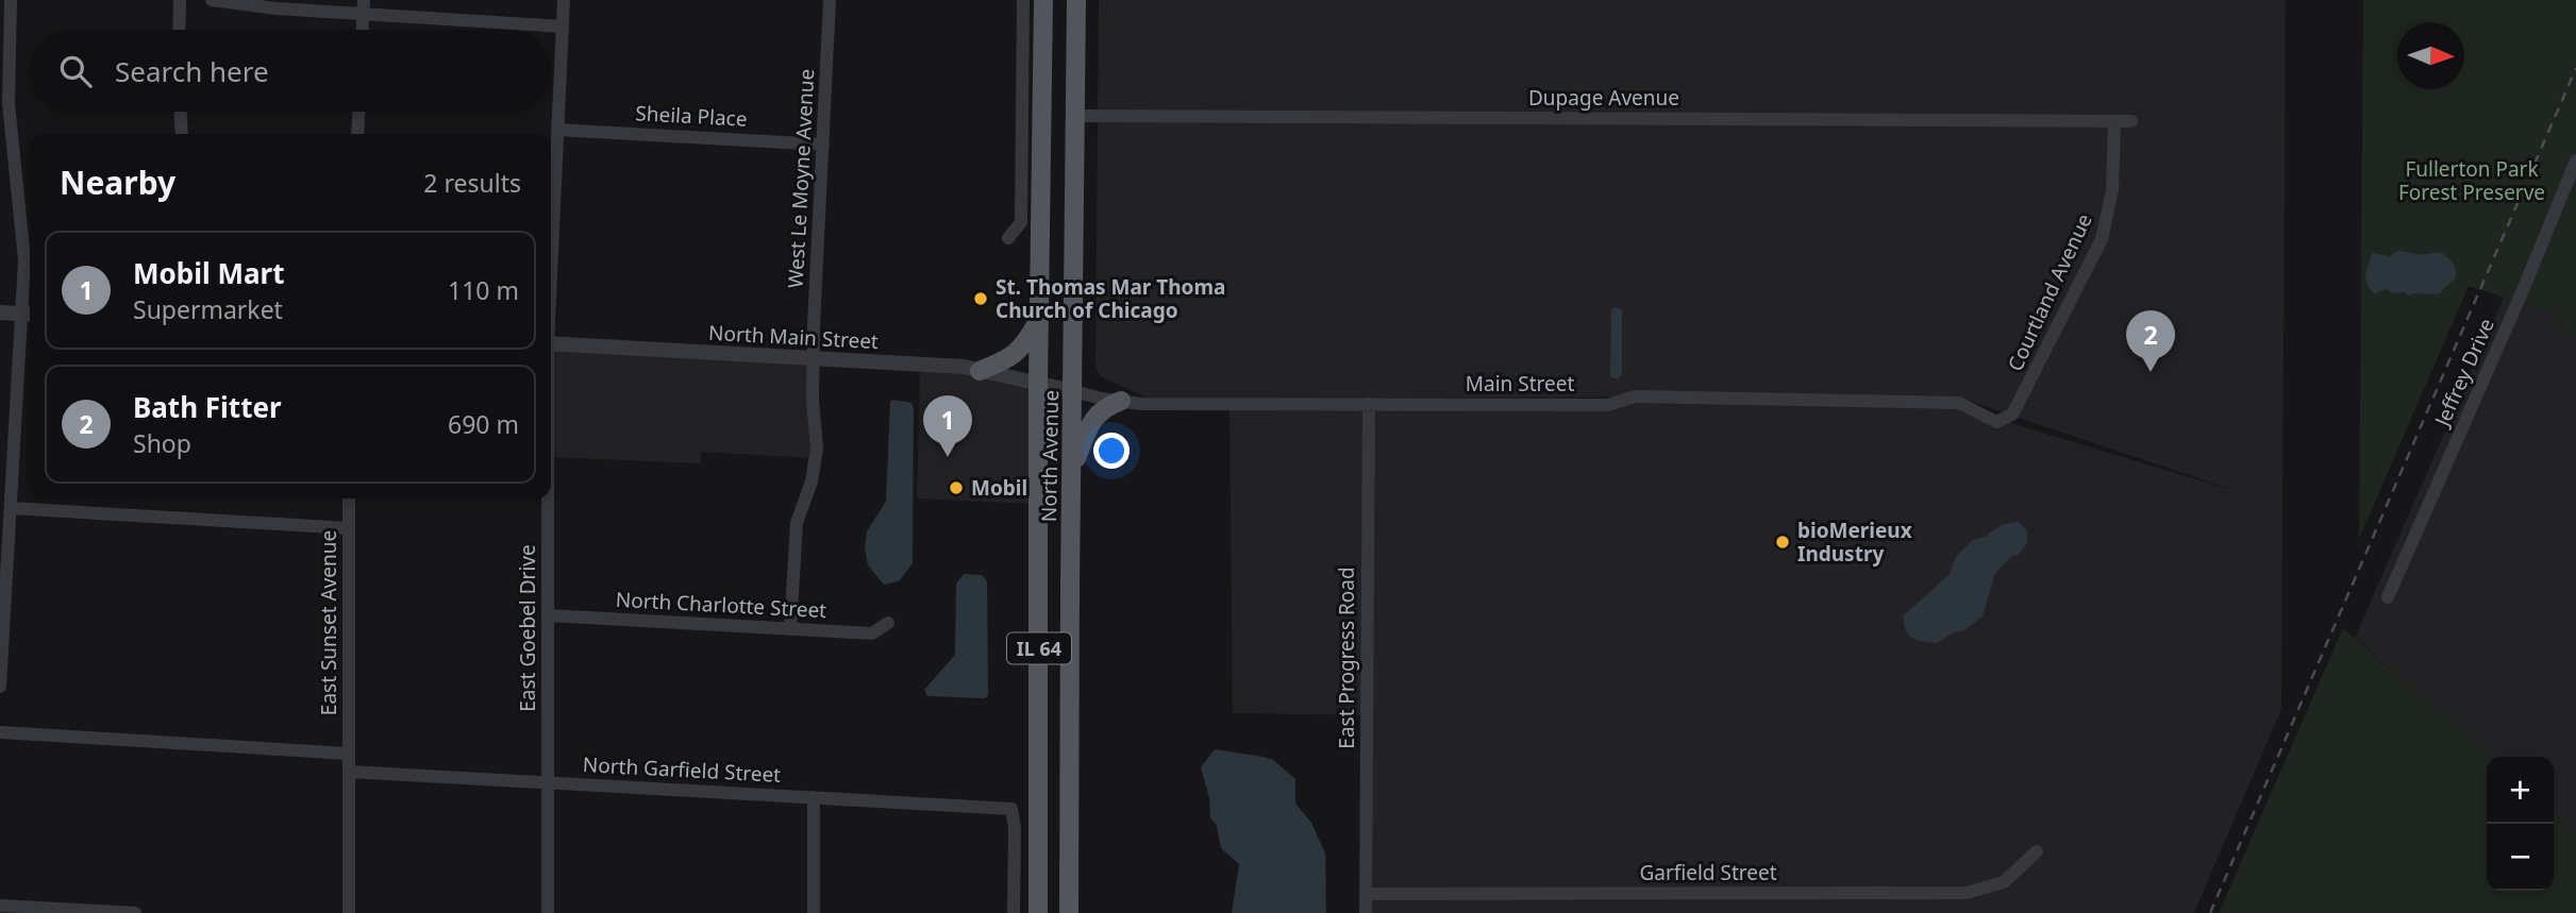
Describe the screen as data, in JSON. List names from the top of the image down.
{
  "streets": {
    "main road": ["North Avenue", "IL 64"],
    "street": [
      "Dupage Avenue",
      "Sheila Place",
      "West Le Moyne Avenue",
      "Courtland Avenue",
      "North Main Street",
      "Jeffrey Drive",
      "Main Street",
      "North Charlotte Street",
      "East Sunset Avenue",
      "East Goebel Drive",
      "East Progress Road",
      "North Garfield Street",
      "Garfield Street"
    ]
  },
  "crossings": [
    ["Dupage Avenue", "Courtland Avenue"],
    ["Dupage Avenue", "North Avenue"],
    ["Sheila Place", "West Le Moyne Avenue"],
    ["Sheila Place", "East Goebel Drive"],
    ["West Le Moyne Avenue", "North Main Street"],
    ["West Le Moyne Avenue", "North Charlotte Street"],
    ["Courtland Avenue", "Main Street"],
    ["North Main Street", "Main Street"],
    ["North Main Street", "North Avenue"],
    ["Main Street", "North Avenue"],
    ["Main Street", "East Progress Road"],
    ["North Charlotte Street", "East Goebel Drive"],
    ["East Sunset Avenue", "North Garfield Street"],
    ["East Goebel Drive", "North Garfield Street"],
    ["East Progress Road", "Garfield Street"]
  ],
  "parks": ["Fullerton Park Forest Preserve"],
  "places": ["St. Thomas Mar Thoma Church of Chicago", "Mobil", "bioMerieux Industry"],
  "north": "right",
  "page": {
    "search": "Search here",
    "heading": ["Nearby", "2 results"],
    "list": [
      {
        "mark": "1",
        "name": "Mobil Mart",
        "note": "Supermarket",
        "value": "110 m"
      },
      {
        "mark": "2",
        "name": "Bath Fitter",
        "note": "Shop",
        "value": "690 m"
      }
    ],
    "pins": ["2", "1"],
    "map_buttons": ["+", "−"]
  }
}
